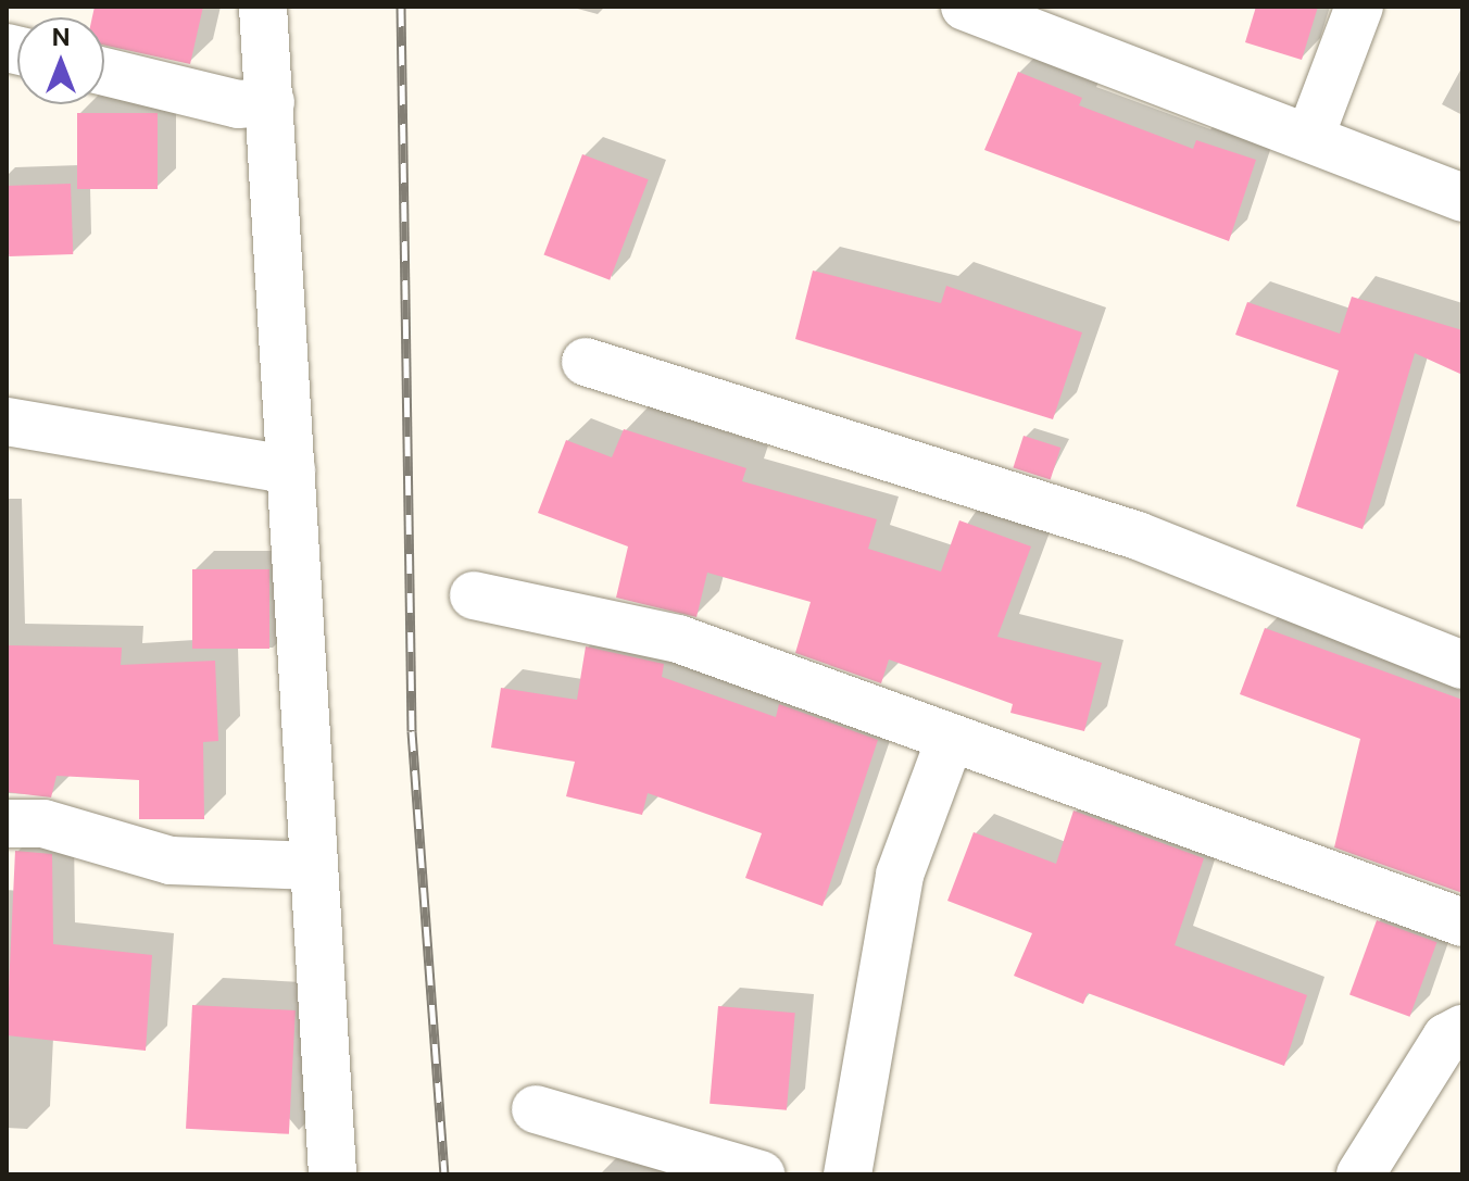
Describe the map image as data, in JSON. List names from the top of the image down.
{
  "north": "top"
}
